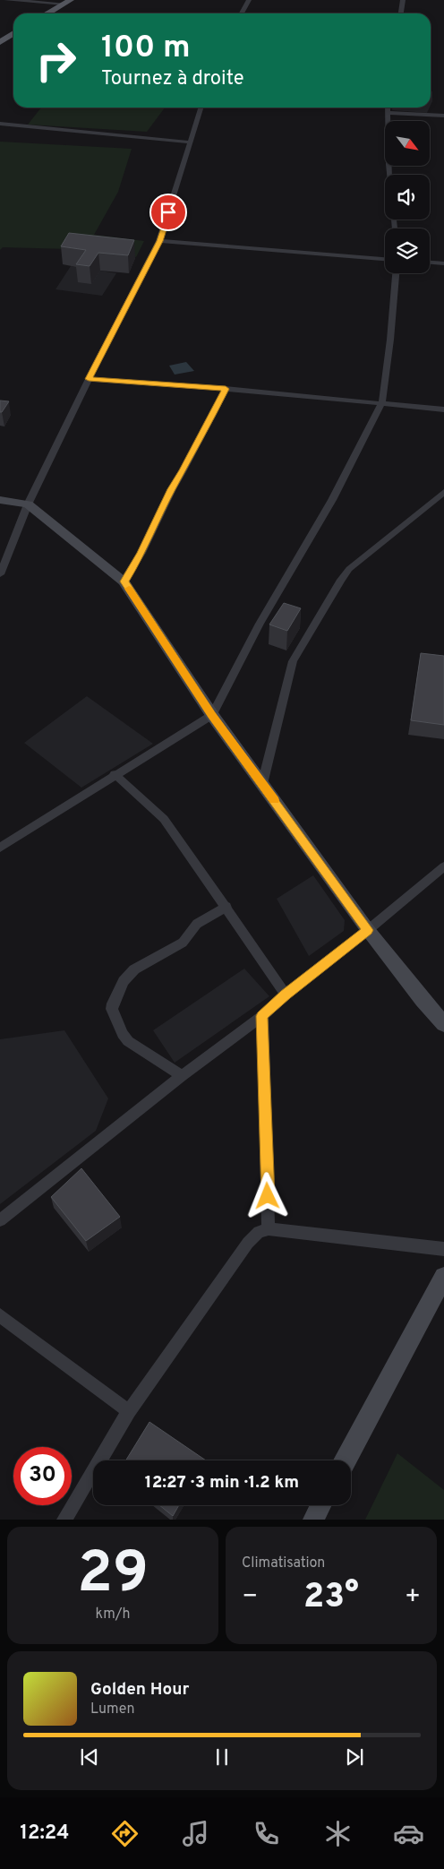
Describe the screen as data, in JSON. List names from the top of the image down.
{
  "north": "bottom right",
  "page": {
    "turn": ["100 m", "Tournez à droite"],
    "limit": "30",
    "trip": "12:27 · 3 min · 1.2 km",
    "tile": [
      ["29", "km/h"],
      "Climatisation"
    ],
    "heat": ["−", "23°", "+"],
    "song": ["Golden Hour", "Lumen"],
    "tabs": "12:24"
  }
}
